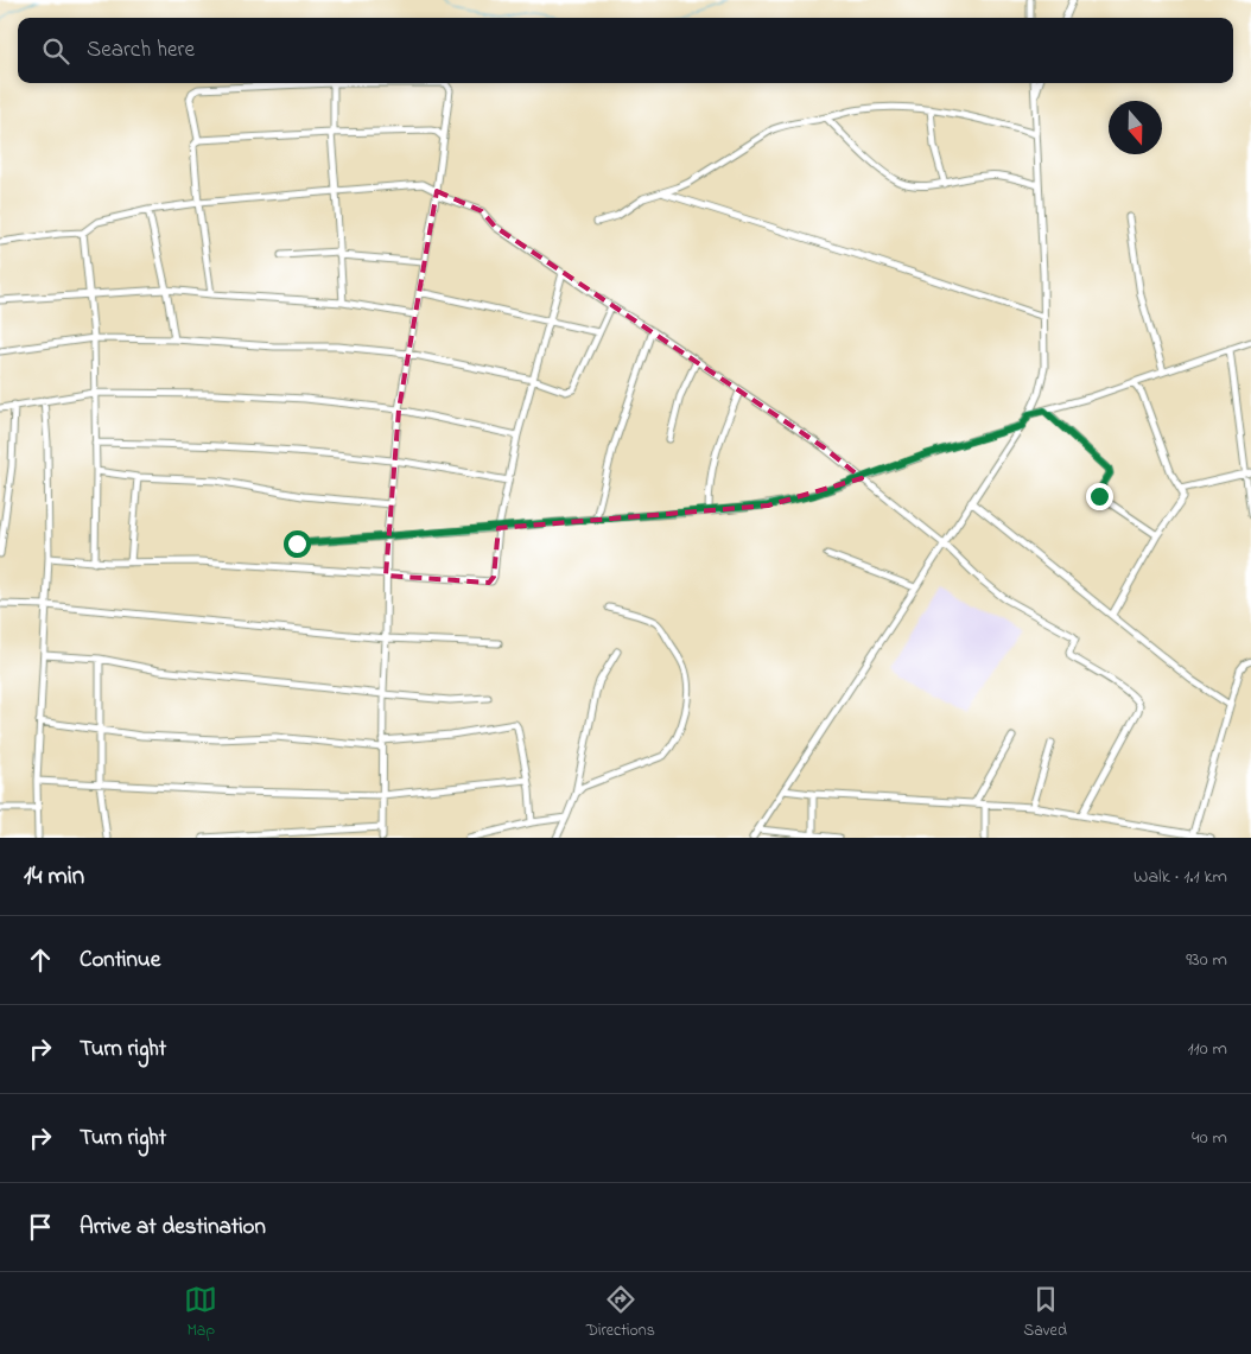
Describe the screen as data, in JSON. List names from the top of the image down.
{
  "north": "bottom",
  "page": {
    "search": "Search here",
    "heading": ["14 min", "Walk · 1.1 km"],
    "list": [
      ["Continue", "930 m"],
      ["Turn right", "110 m"],
      ["Turn right", "40 m"],
      "Arrive at destination"
    ],
    "nav": ["Map", "Directions", "Saved"]
  }
}
